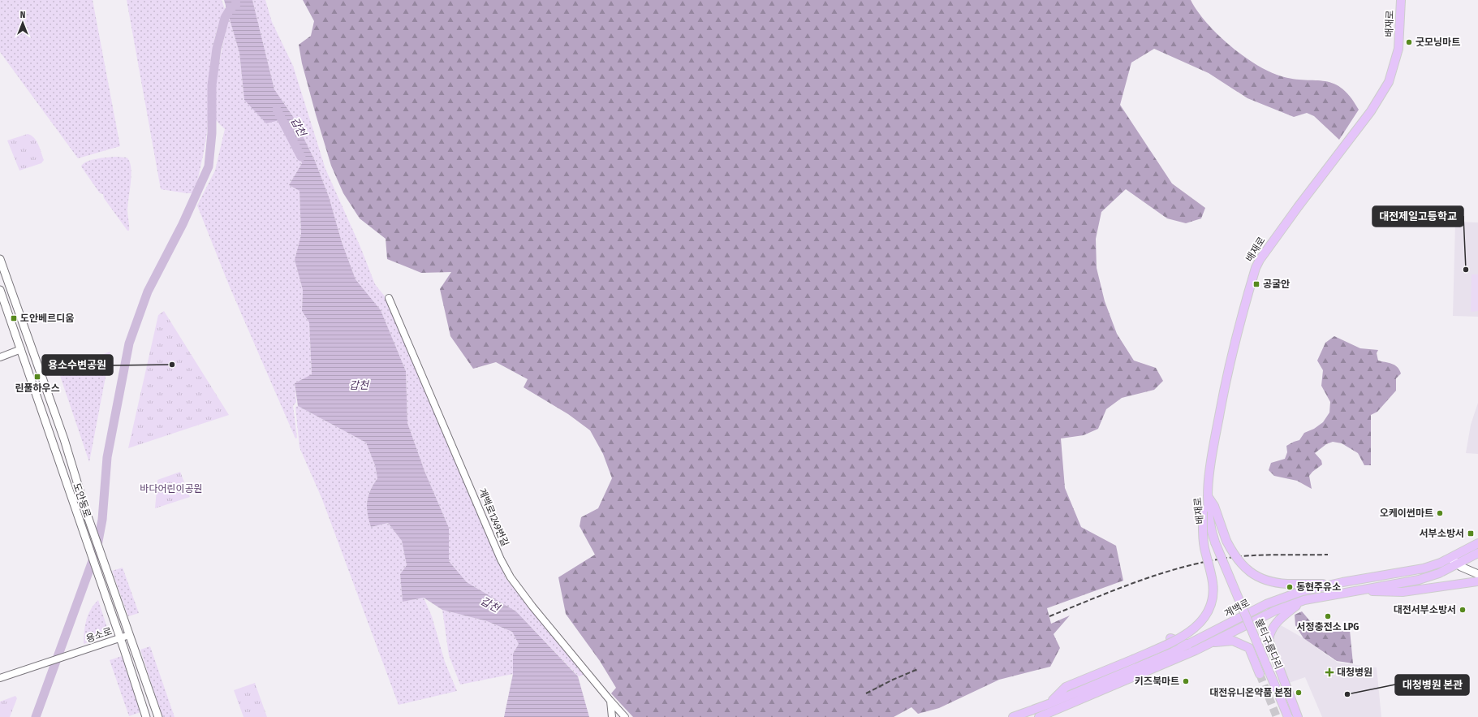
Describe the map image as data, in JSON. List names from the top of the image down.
{
  "streets": {
    "main road": [
      "배재로",
      "도안동로",
      "계백로",
      "불티구름다리"
    ],
    "street": ["계백로1249번길", "용소로"]
  },
  "crossings": [
    ["배재로", "불티구름다리"],
    ["도안동로", "용소로"]
  ],
  "water": ["갑천"],
  "parks": ["바다어린이공원"],
  "places": {
    "other": [
      "굿모닝마트",
      "대전제일고등학교",
      "용소수변공원",
      "오케이썬마트",
      "동현주유소",
      "대전서부소방서",
      "서정충전소 LPG",
      "키즈북마트",
      "대전유니온약품 본점",
      "대청병원 본관"
    ],
    "transit": [
      "공굴안",
      "도안베르디움",
      "린풀하우스",
      "서부소방서"
    ],
    "health": ["대청병원"]
  },
  "north": "top"
}
